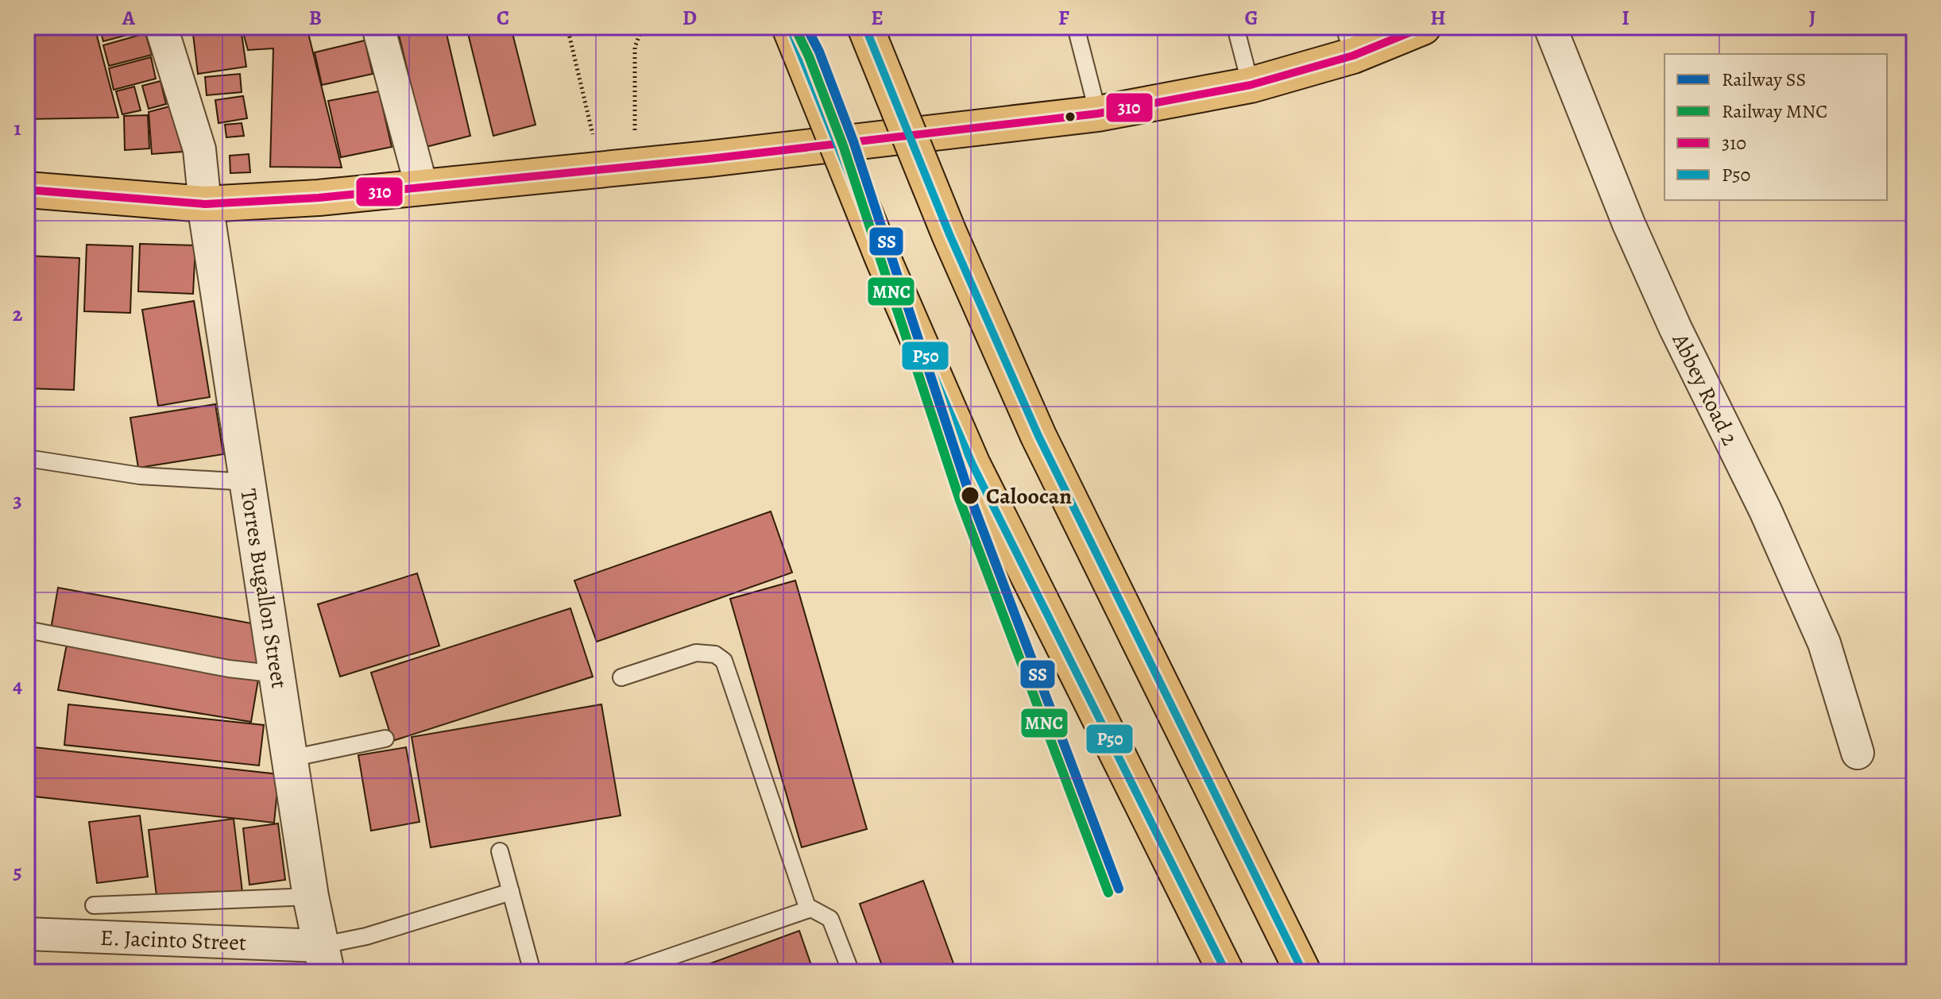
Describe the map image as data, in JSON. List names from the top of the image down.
{
  "streets": {
    "street": ["Abbey Road 2", "Torres Bugallon Street", "E. Jacinto Street"]
  },
  "crossings": [
    ["Torres Bugallon Street", "E. Jacinto Street"]
  ],
  "places": ["Caloocan"],
  "lines": [
    "rail line SS",
    "transit line 310",
    "transit line P50",
    "rail line MNC"
  ],
  "legend": [
    "Railway SS",
    "Railway MNC",
    "310",
    "P50"
  ],
  "grid": {
    "columns": [
      "A",
      "B",
      "C",
      "D",
      "E",
      "F",
      "G",
      "H",
      "I",
      "J"
    ],
    "rows": [
      "1",
      "2",
      "3",
      "4",
      "5"
    ]
  }
}
